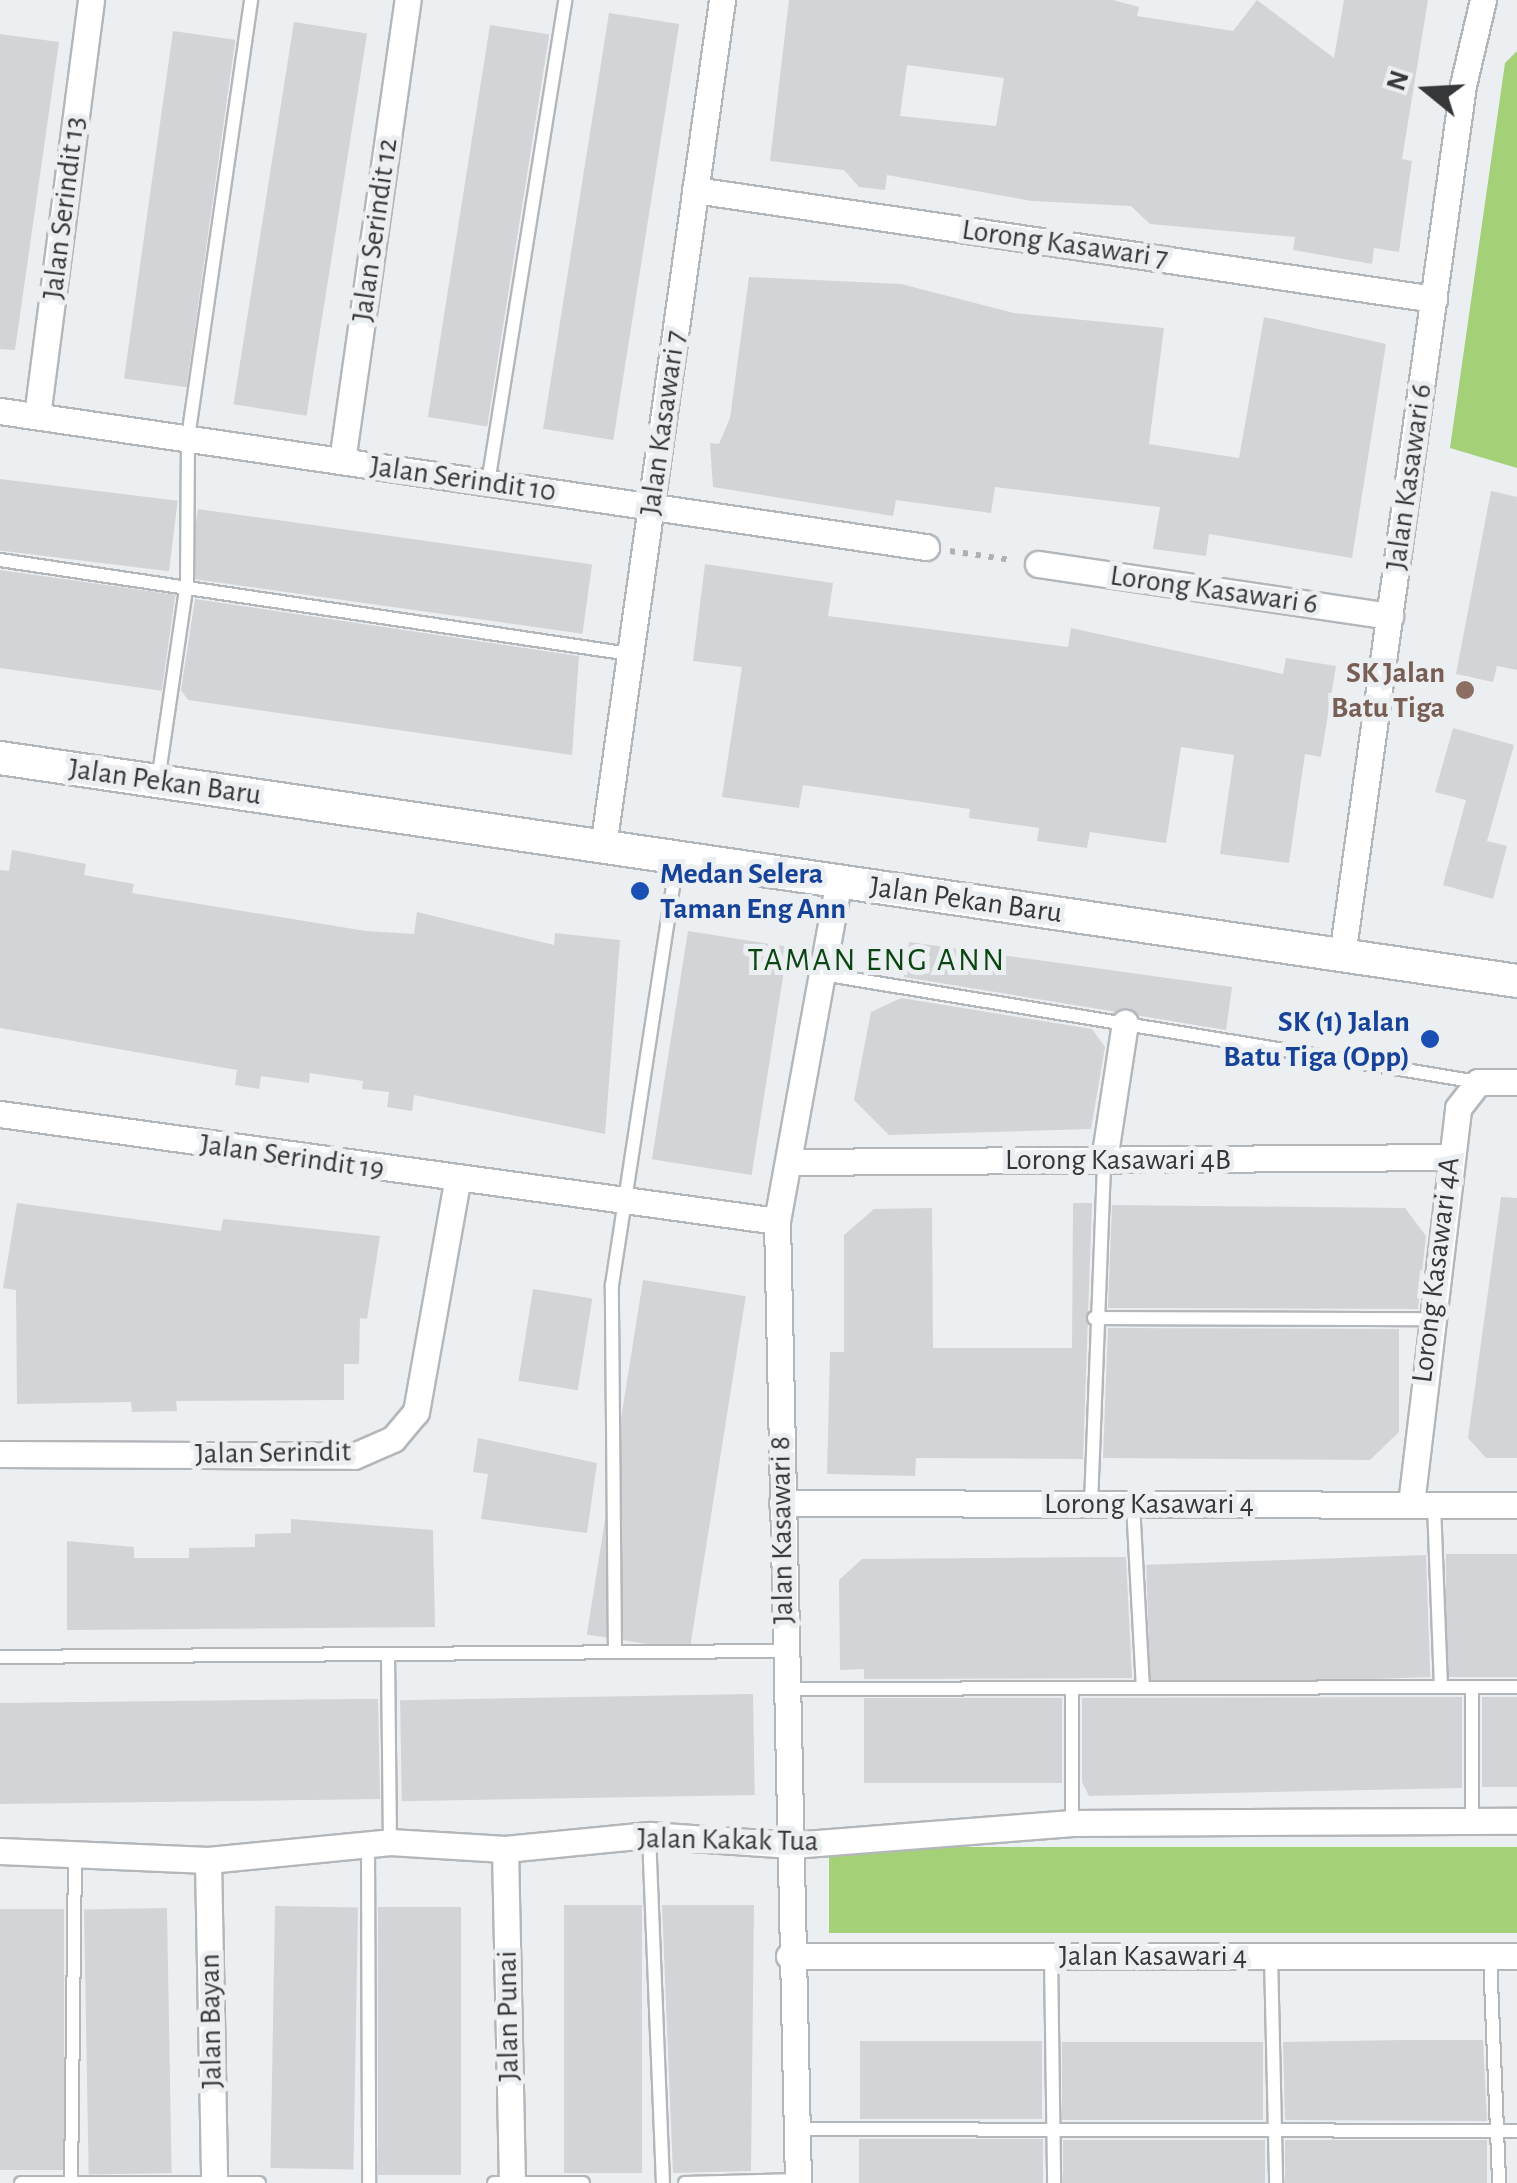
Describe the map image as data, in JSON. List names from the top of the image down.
{
  "streets": {
    "street": [
      "Jalan Serindit 13",
      "Jalan Serindit 12",
      "Lorong Kasawari 7",
      "Jalan Kasawari 7",
      "Jalan Kasawari 6",
      "Jalan Serindit 10",
      "Lorong Kasawari 6",
      "Jalan Pekan Baru",
      "Jalan Serindit 19",
      "Lorong Kasawari 4B",
      "Lorong Kasawari 4A",
      "Jalan Serindit",
      "Lorong Kasawari 4",
      "Jalan Kasawari 8",
      "Jalan Kakak Tua",
      "Jalan Kasawari 4",
      "Jalan Punai",
      "Jalan Bayan"
    ]
  },
  "crossings": [
    ["Jalan Serindit 13", "Jalan Serindit 10"],
    ["Jalan Serindit 12", "Jalan Serindit 10"],
    ["Lorong Kasawari 7", "Jalan Kasawari 7"],
    ["Lorong Kasawari 7", "Jalan Kasawari 6"],
    ["Jalan Kasawari 7", "Jalan Serindit 10"],
    ["Jalan Kasawari 7", "Jalan Pekan Baru"],
    ["Jalan Kasawari 6", "Lorong Kasawari 6"],
    ["Jalan Kasawari 6", "Jalan Pekan Baru"],
    ["Jalan Pekan Baru", "Jalan Kasawari 8"],
    ["Jalan Serindit 19", "Jalan Serindit"],
    ["Jalan Serindit 19", "Jalan Kasawari 8"],
    ["Lorong Kasawari 4B", "Lorong Kasawari 4A"],
    ["Lorong Kasawari 4B", "Jalan Kasawari 8"],
    ["Lorong Kasawari 4A", "Lorong Kasawari 4"],
    ["Lorong Kasawari 4", "Jalan Kasawari 8"],
    ["Jalan Kasawari 8", "Jalan Kakak Tua"],
    ["Jalan Kasawari 8", "Jalan Kasawari 4"],
    ["Jalan Kakak Tua", "Jalan Punai"],
    ["Jalan Kakak Tua", "Jalan Bayan"]
  ],
  "districts": ["TAMAN ENG ANN"],
  "places": ["SK Jalan Batu Tiga", "Medan Selera Taman Eng Ann", "SK (1) Jalan Batu Tiga (Opp)"],
  "north": "left"
}
